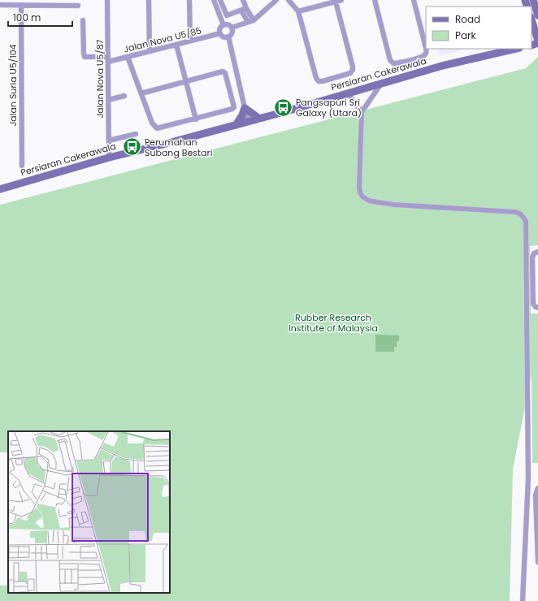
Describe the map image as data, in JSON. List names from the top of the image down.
{
  "streets": {
    "street": [
      "Jalan Nova U5/85",
      "Persiaran Cakerawala",
      "Jalan Nova U5/87",
      "Jalan Suria U5/104"
    ]
  },
  "crossings": [
    ["Jalan Nova U5/85", "Jalan Nova U5/87"],
    ["Persiaran Cakerawala", "Jalan Nova U5/87"]
  ],
  "parks": ["Rubber Research Institute of Malaysia"],
  "places": {
    "bus stop": ["Pangsapuri Sri Galaxy (Utara)", "Perumahan Subang Bestari"]
  },
  "legend": ["Road", "Park"],
  "scale_bar": "100 m"
}
